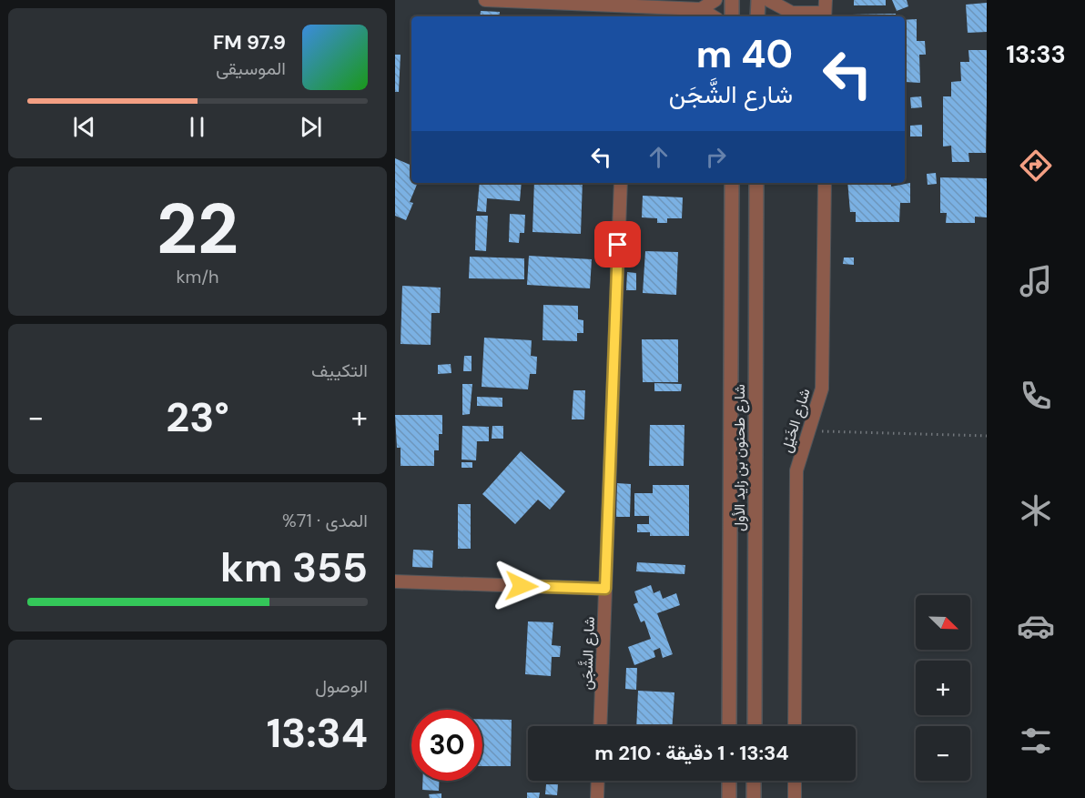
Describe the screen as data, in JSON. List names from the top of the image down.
{
  "streets": {
    "street": ["شارع الخَيْل", "شارع طحنون بن زايد الأول", "شارع الشَّجَن"]
  },
  "north": "bottom right",
  "page": {
    "tabs": "13:33",
    "turn": ["40 m", "شارع الشَّجَن"],
    "song": ["97.9 FM", "الموسيقى"],
    "tile": [
      ["22", "km/h"],
      "التكييف",
      ["المدى · 71%", "355 km"],
      ["الوصول", "13:34"]
    ],
    "heat": ["−", "23°", "+"],
    "map_buttons": ["+", "−"],
    "limit": "30",
    "trip": "13:34 · 1 دقيقة · 210 m"
  }
}
